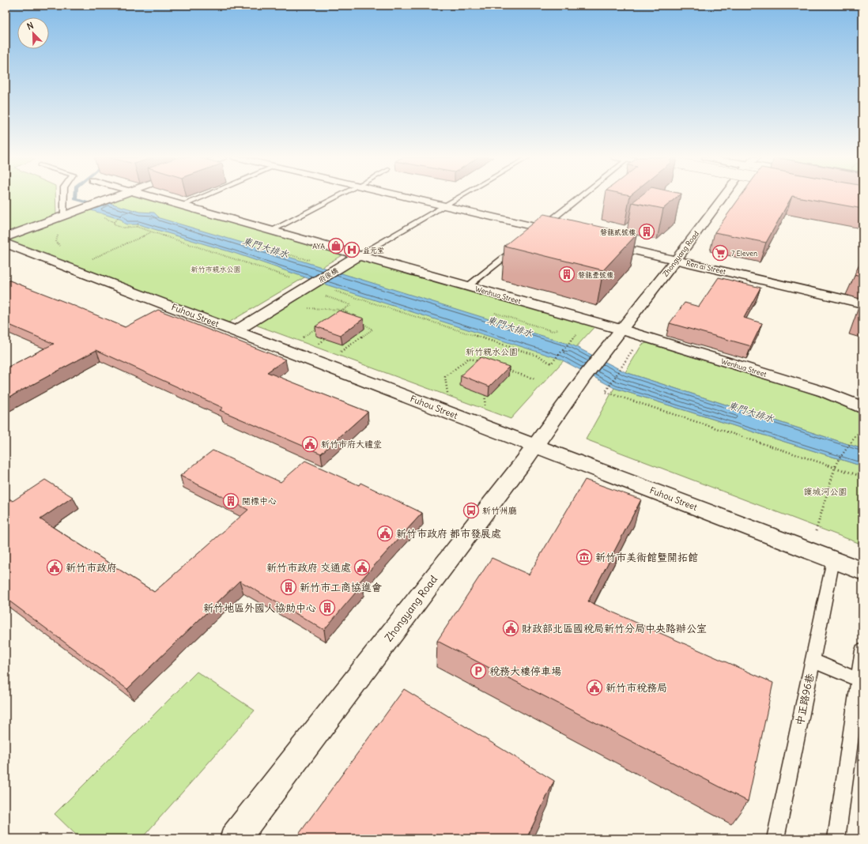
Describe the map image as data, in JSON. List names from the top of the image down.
{
  "streets": {
    "street": [
      "Zhongyang Road",
      "Ren ai Street",
      "府後橋",
      "Wenhua Street",
      "Fuhou Street"
    ],
    "lane": ["中正路96巷"]
  },
  "crossings": [
    ["Zhongyang Road", "Ren ai Street"],
    ["Zhongyang Road", "Wenhua Street"],
    ["Zhongyang Road", "Fuhou Street"],
    ["府後橋", "Wenhua Street"],
    ["府後橋", "Fuhou Street"],
    ["Fuhou Street", "中正路96巷"]
  ],
  "water": ["東門大排水"],
  "parks": ["新竹市親水公園", "新竹親水公園", "護城河公園"],
  "places": {
    "building": [
      "磐龍貳號樓",
      "磐龍壹號樓",
      "開標中心",
      "新竹市工商協進會",
      "新竹地區外國人協助中心"
    ],
    "shop": ["AYA"],
    "hospital": ["益元堂"],
    "supermarket": ["7 Eleven"],
    "public building": [
      "新竹市府大禮堂",
      "新竹市政府 都市發展處",
      "新竹市政府",
      "新竹市政府 交通處",
      "財政部北區國稅局新竹分局中央路辦公室",
      "新竹市稅務局"
    ],
    "bus stop": ["新竹州廳"],
    "museum": ["新竹市美術館暨開拓館"],
    "parking": ["稅務大樓停車場"]
  },
  "north": "top left"
}
